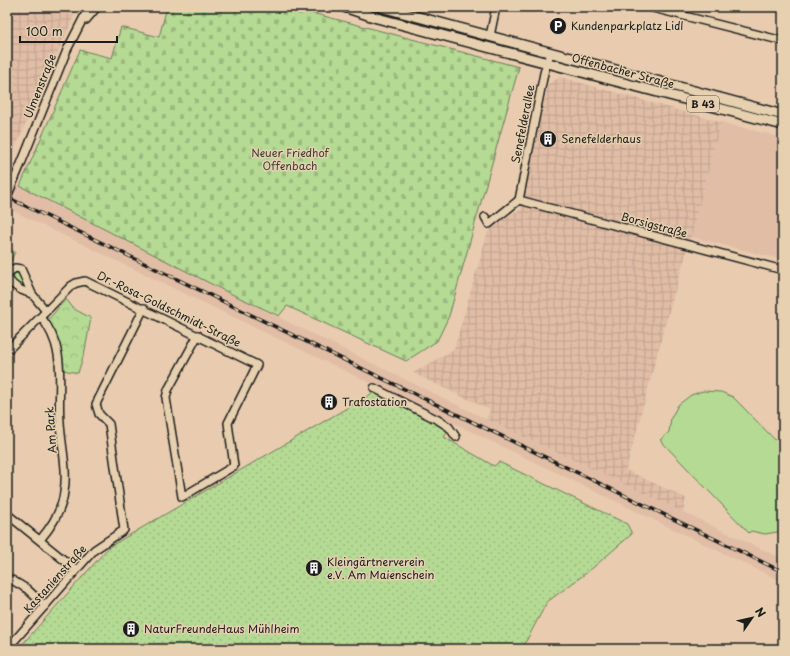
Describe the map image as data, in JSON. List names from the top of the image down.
{
  "streets": {
    "main road": ["Offenbacher Straße", "B 43"],
    "street": [
      "Ulmenstraße",
      "Senefelderallee",
      "Borsigstraße",
      "Dr.-Rosa-Goldschmidt-Straße",
      "Am Park",
      "Kastanienstraße"
    ]
  },
  "crossings": [
    ["Offenbacher Straße", "B 43"],
    ["Offenbacher Straße", "Senefelderallee"],
    ["Senefelderallee", "Borsigstraße"],
    ["Dr.-Rosa-Goldschmidt-Straße", "Am Park"],
    ["Dr.-Rosa-Goldschmidt-Straße", "Kastanienstraße"]
  ],
  "parks": ["Neuer Friedhof Offenbach"],
  "places": {
    "parking": ["Kundenparkplatz Lidl"],
    "building": [
      "Senefelderhaus",
      "Trafostation",
      "Kleingärtnerverein e.V. Am Maienschein",
      "NaturFreundeHaus Mühlheim"
    ]
  },
  "scale_bar": "100 m",
  "north": "top right"
}
